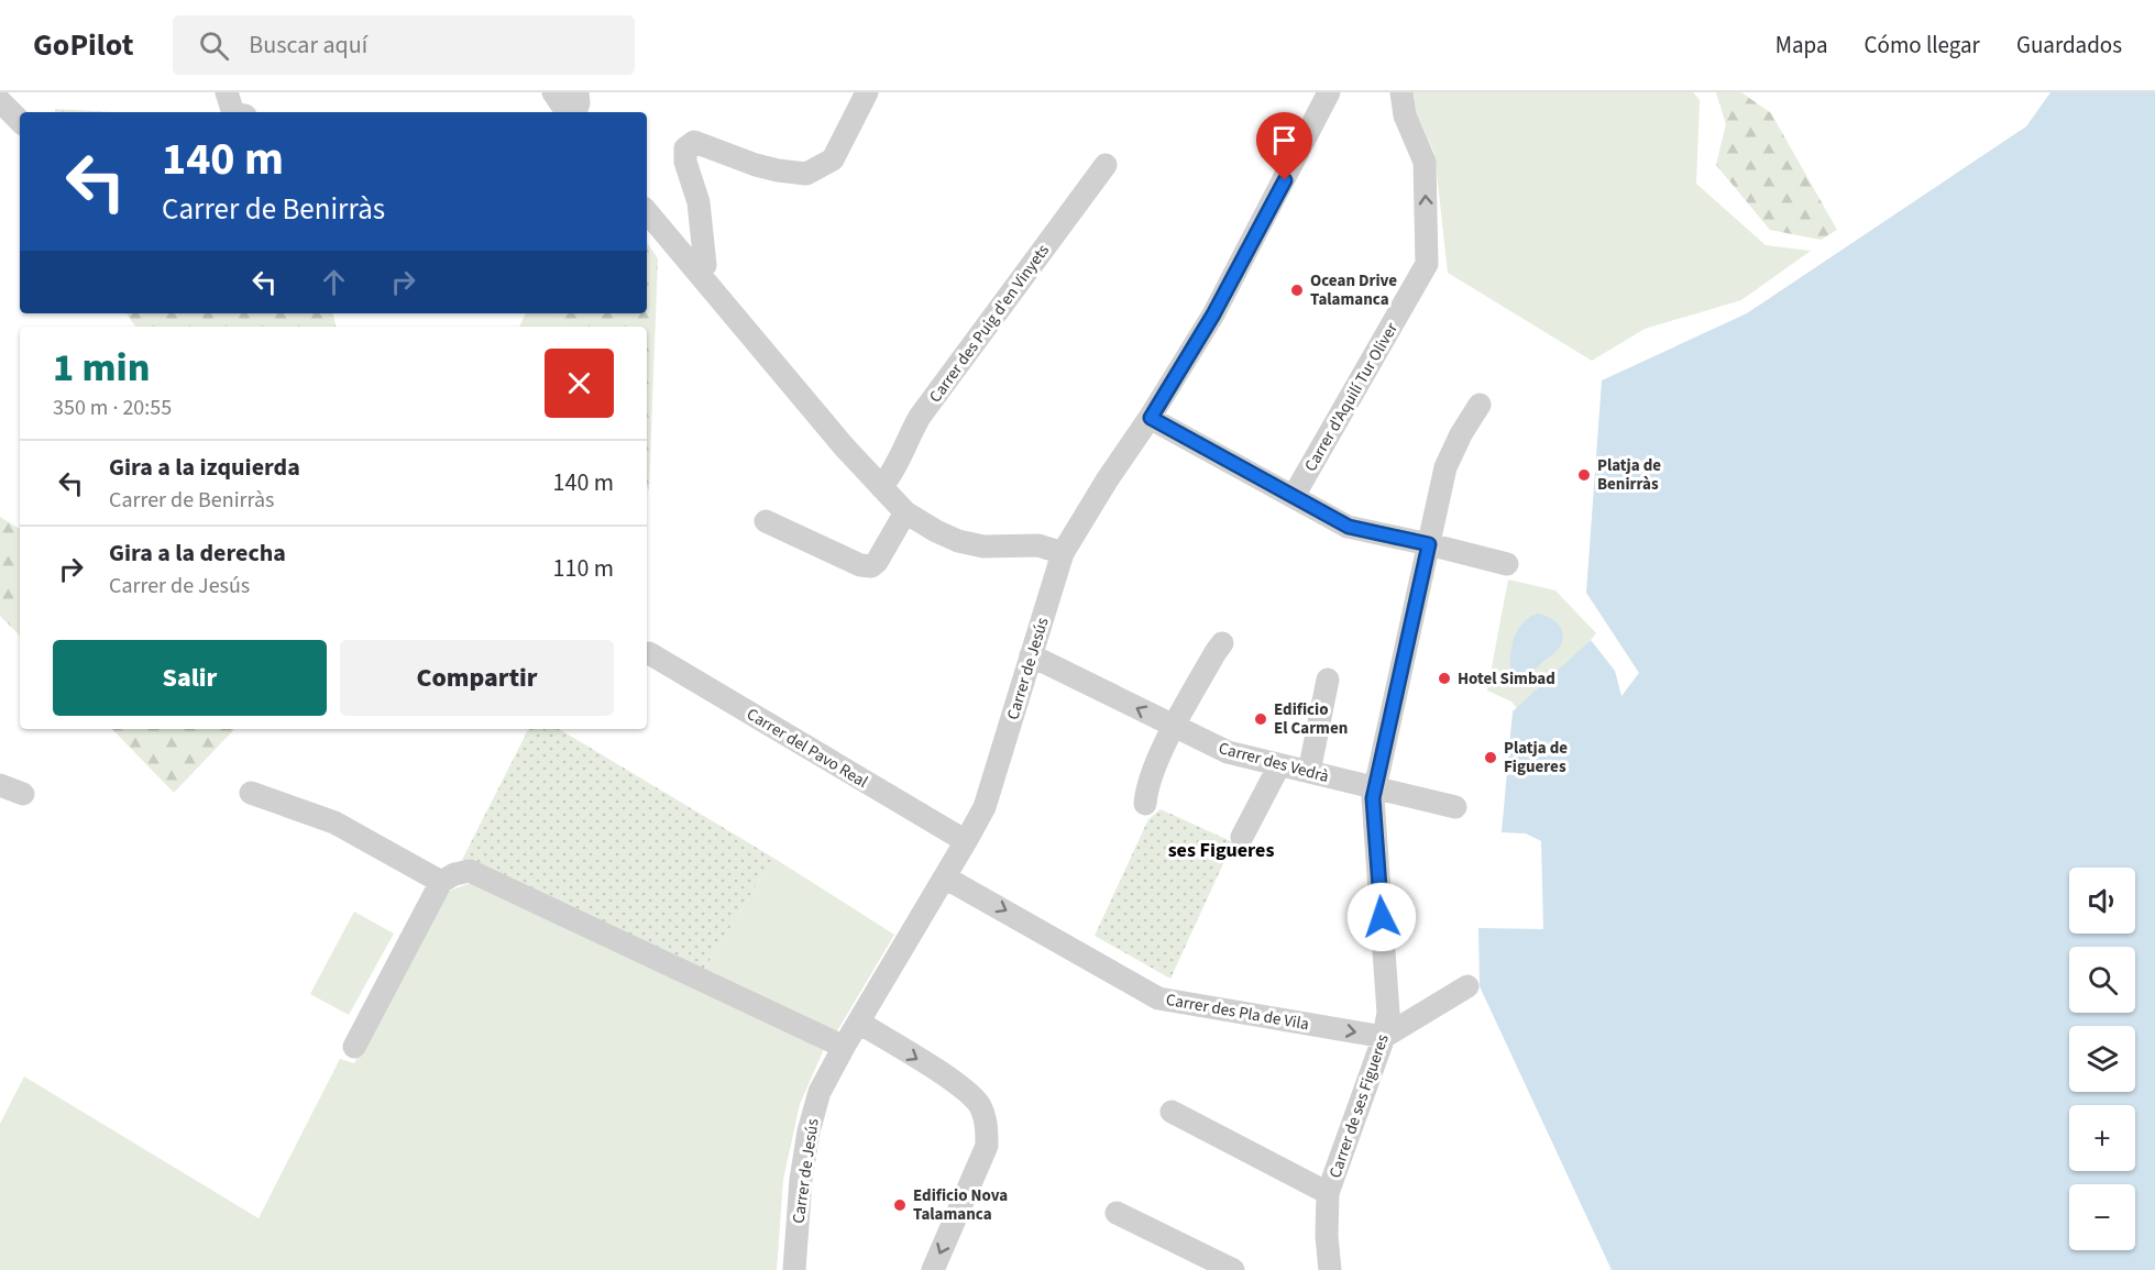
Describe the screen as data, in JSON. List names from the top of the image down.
{
  "streets": {
    "street": [
      "Carrer des Puig d'en Vinyets",
      "Carrer d'Aquilí Tur Oliver",
      "Carrer de Jesús",
      "Carrer del Pavo Real",
      "Carrer des Vedrà",
      "Carrer des Pla de Vila",
      "Carrer de ses Figueres"
    ]
  },
  "crossings": [
    ["Carrer de Jesús", "Carrer del Pavo Real"],
    ["Carrer de Jesús", "Carrer des Vedrà"],
    ["Carrer de Jesús", "Carrer des Pla de Vila"],
    ["Carrer des Vedrà", "Carrer de ses Figueres"],
    ["Carrer des Pla de Vila", "Carrer de ses Figueres"]
  ],
  "one_way": ["Carrer d'Aquilí Tur Oliver", "Carrer des Vedrà"],
  "districts": ["ses Figueres"],
  "places": [
    "Ocean Drive Talamanca",
    "Platja de Benirràs",
    "Hotel Simbad",
    "Edificio El Carmen",
    "Platja de Figueres",
    "Edificio Nova Talamanca"
  ],
  "page": {
    "header": "GoPilot",
    "search": "Buscar aquí",
    "nav": ["Mapa", "Cómo llegar", "Guardados"],
    "turn": ["140 m", "Carrer de Benirràs"],
    "heading": ["1 min", "350 m · 20:55"],
    "list": [
      {
        "name": "Gira a la izquierda",
        "note": "Carrer de Benirràs",
        "value": "140 m"
      },
      {
        "name": "Gira a la derecha",
        "note": "Carrer de Jesús",
        "value": "110 m"
      }
    ],
    "buttons": ["Salir", "Compartir"],
    "map_buttons": ["+", "−"]
  }
}
